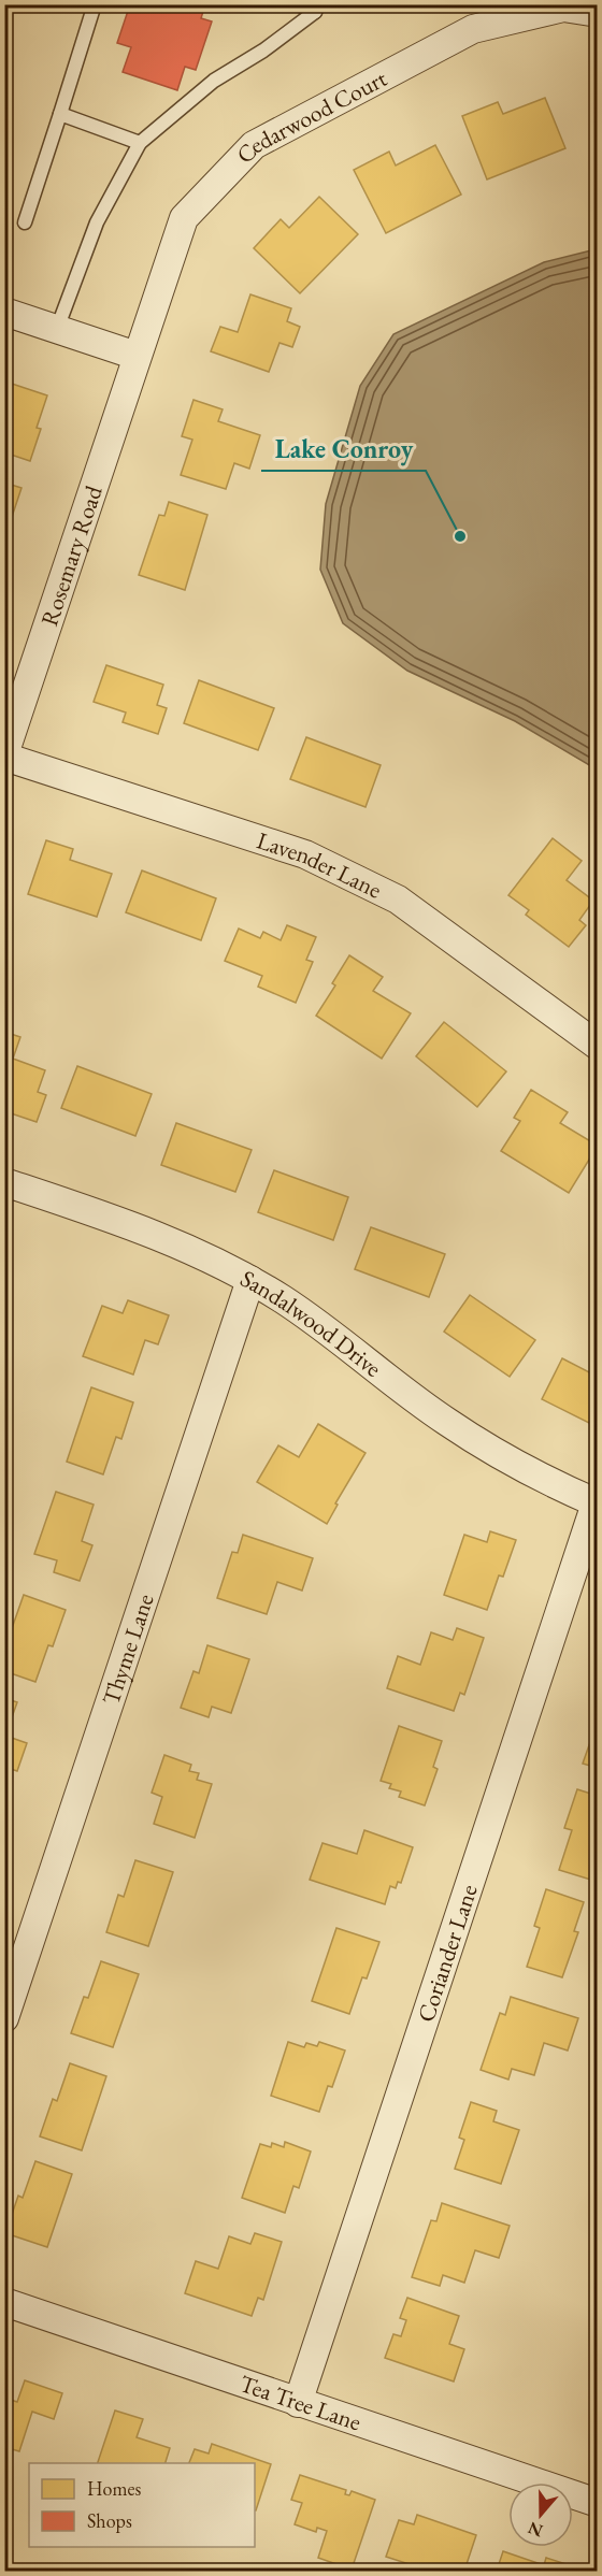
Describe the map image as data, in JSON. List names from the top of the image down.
{
  "streets": {
    "street": [
      "Cedarwood Court",
      "Rosemary Road",
      "Lavender Lane",
      "Sandalwood Drive",
      "Thyme Lane",
      "Coriander Lane",
      "Tea Tree Lane"
    ]
  },
  "crossings": [
    ["Cedarwood Court", "Rosemary Road"],
    ["Rosemary Road", "Lavender Lane"],
    ["Sandalwood Drive", "Thyme Lane"],
    ["Sandalwood Drive", "Coriander Lane"],
    ["Coriander Lane", "Tea Tree Lane"]
  ],
  "places": ["Lake Conroy"],
  "legend": ["Homes", "Shops"],
  "north": "bottom"
}
